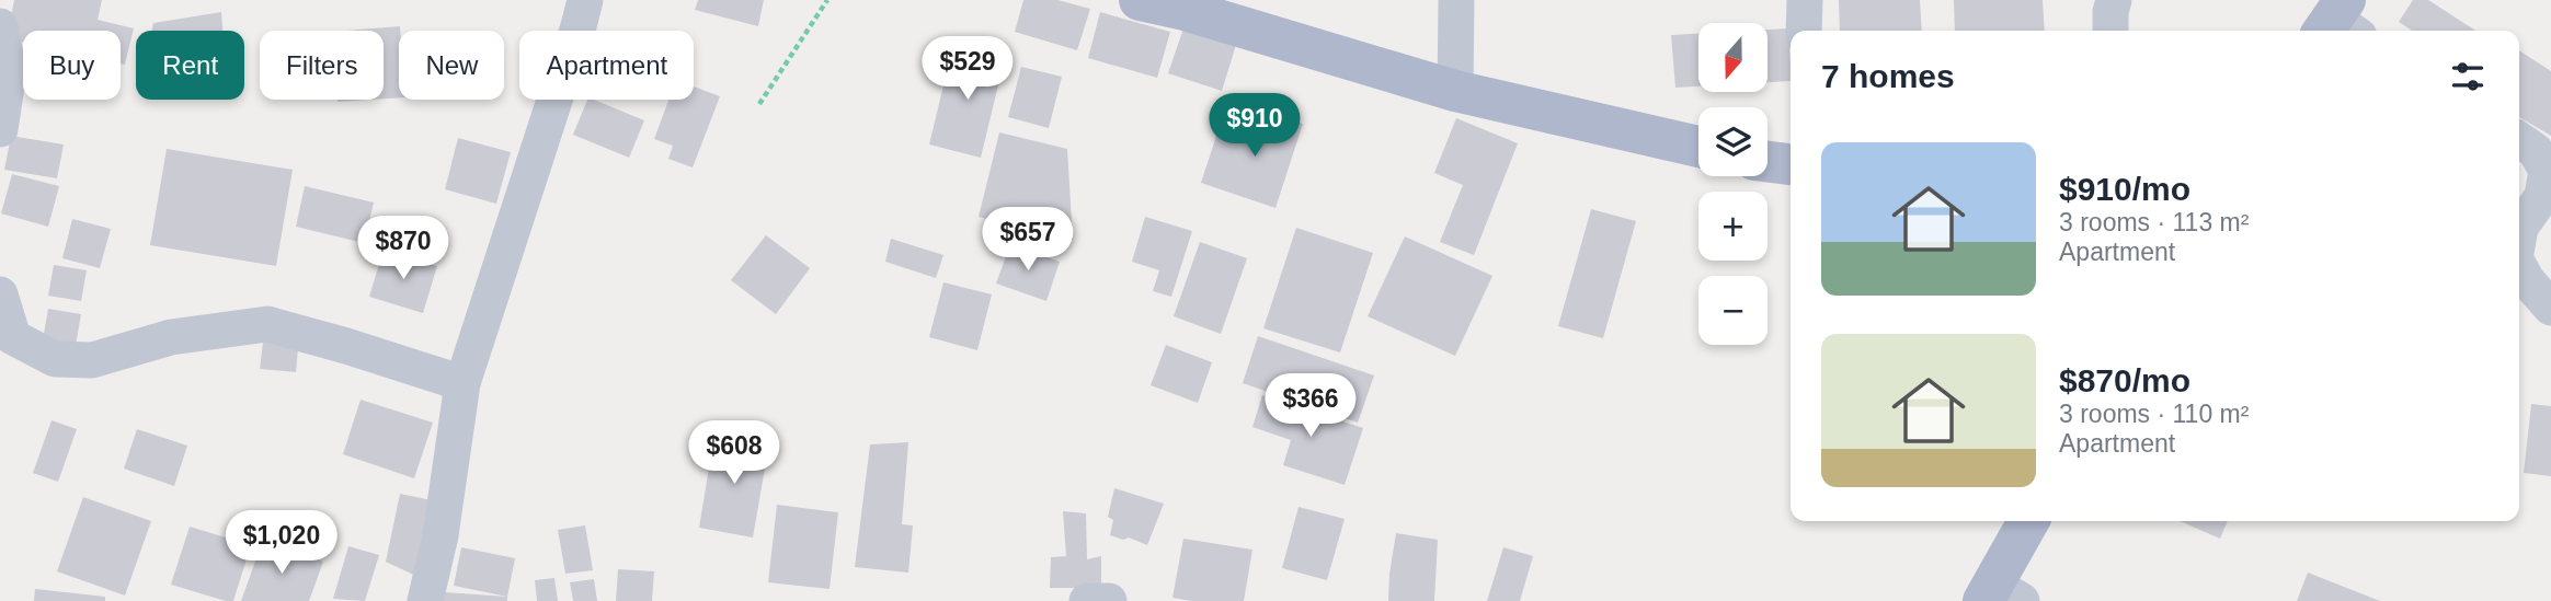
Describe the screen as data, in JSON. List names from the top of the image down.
{
  "north": "bottom",
  "page": {
    "map_buttons": ["+", "−"],
    "chip": [
      "Buy",
      "Rent",
      "Filters",
      "New",
      "Apartment"
    ],
    "heading": "7 homes",
    "price": [
      "$529",
      "$910",
      "$657",
      "$870",
      "$366",
      "$608",
      "$1,020"
    ],
    "list": [
      {
        "name": "$910/mo",
        "note": "3 rooms · 113 m² · Apartment"
      },
      {
        "name": "$870/mo",
        "note": "3 rooms · 110 m² · Apartment"
      }
    ]
  }
}
